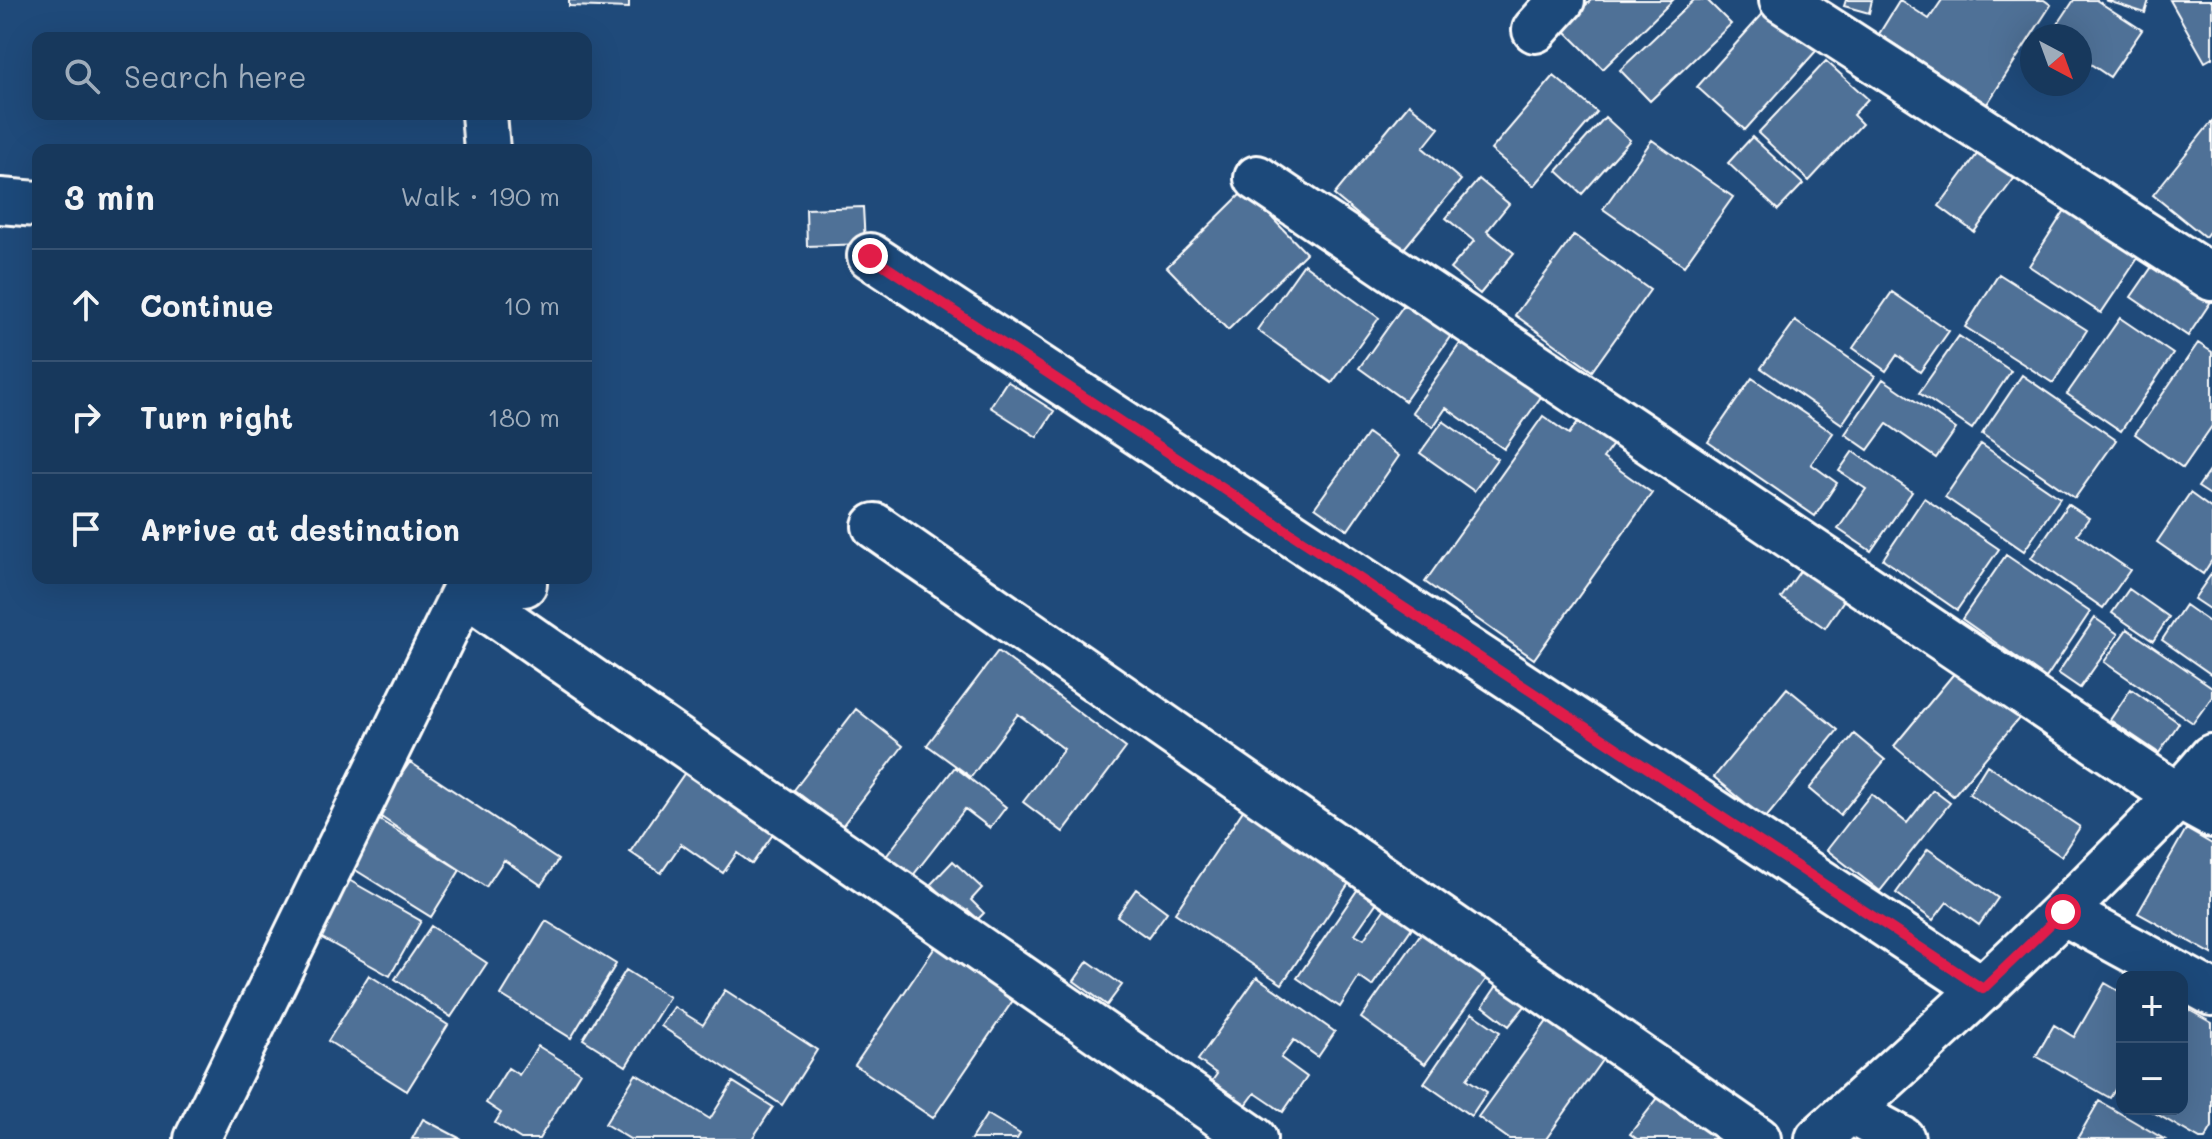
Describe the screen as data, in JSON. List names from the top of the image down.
{
  "north": "bottom right",
  "page": {
    "search": "Search here",
    "heading": ["3 min", "Walk · 190 m"],
    "list": [
      ["Continue", "10 m"],
      ["Turn right", "180 m"],
      "Arrive at destination"
    ],
    "map_buttons": ["+", "−"]
  }
}
